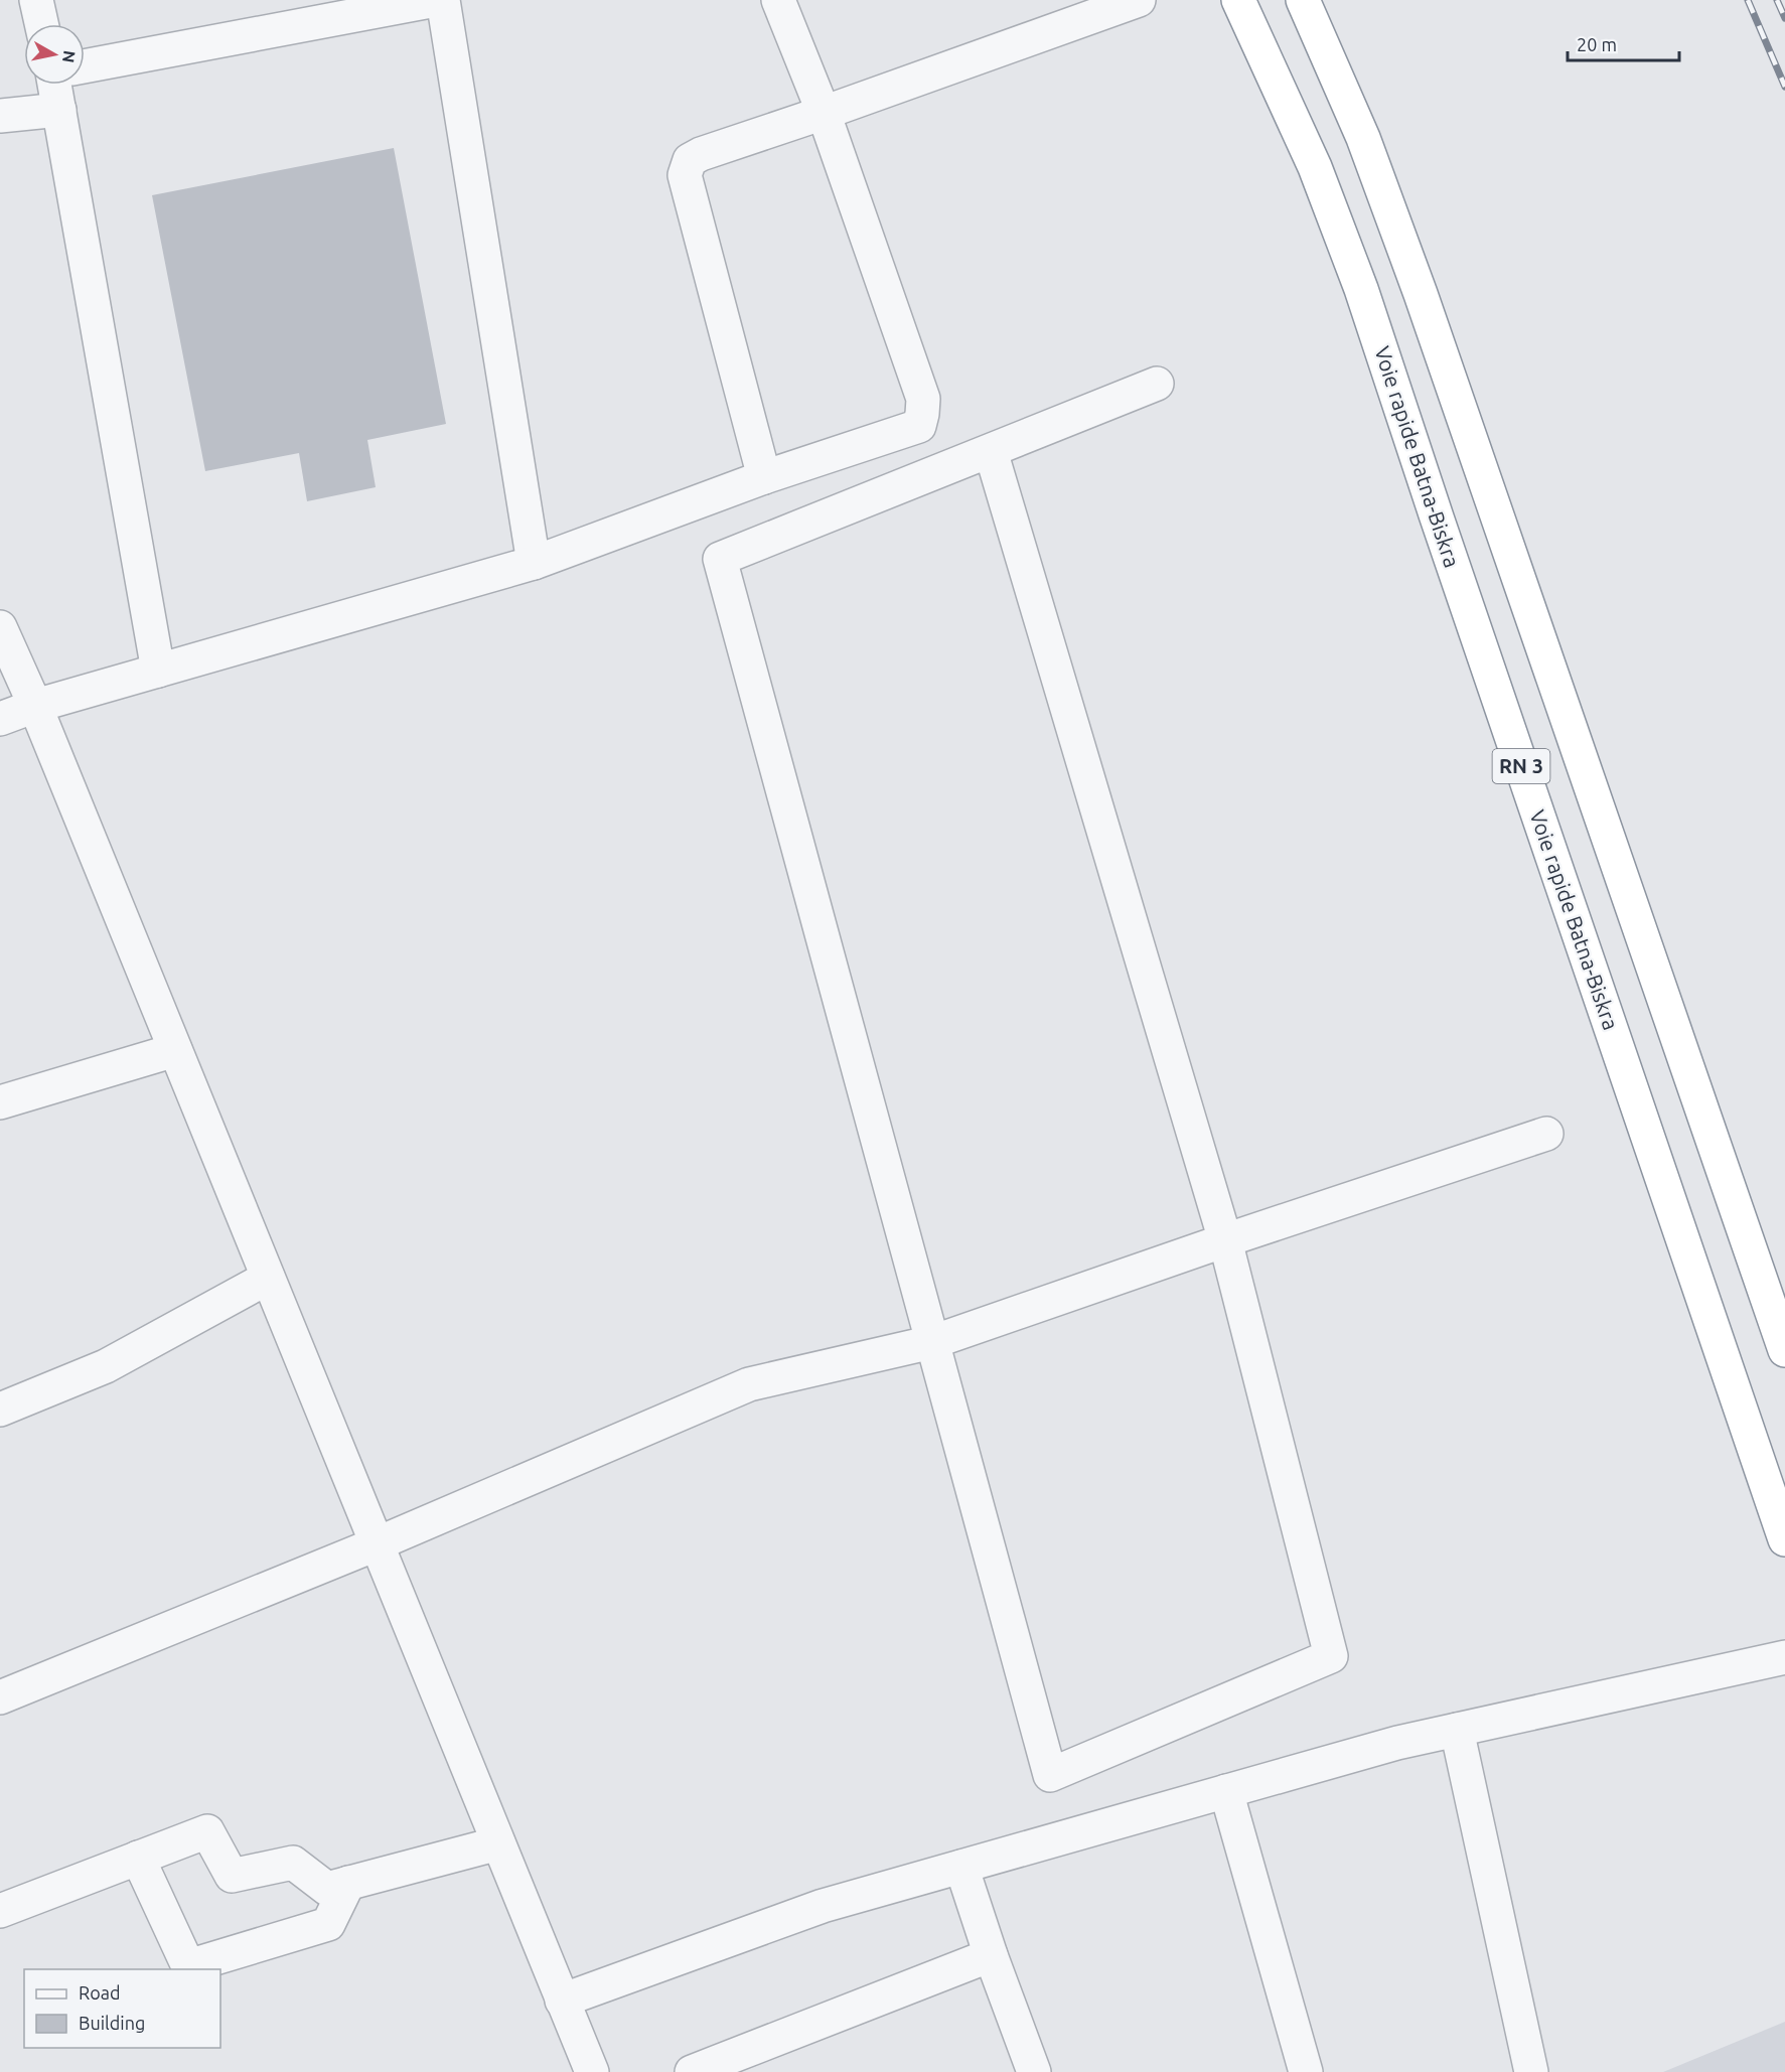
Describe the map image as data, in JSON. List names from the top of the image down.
{
  "streets": {
    "highway": ["Voie rapide Batna-Biskra", "RN 3"]
  },
  "legend": ["Road", "Building"],
  "scale_bar": "20 m",
  "north": "right"
}
